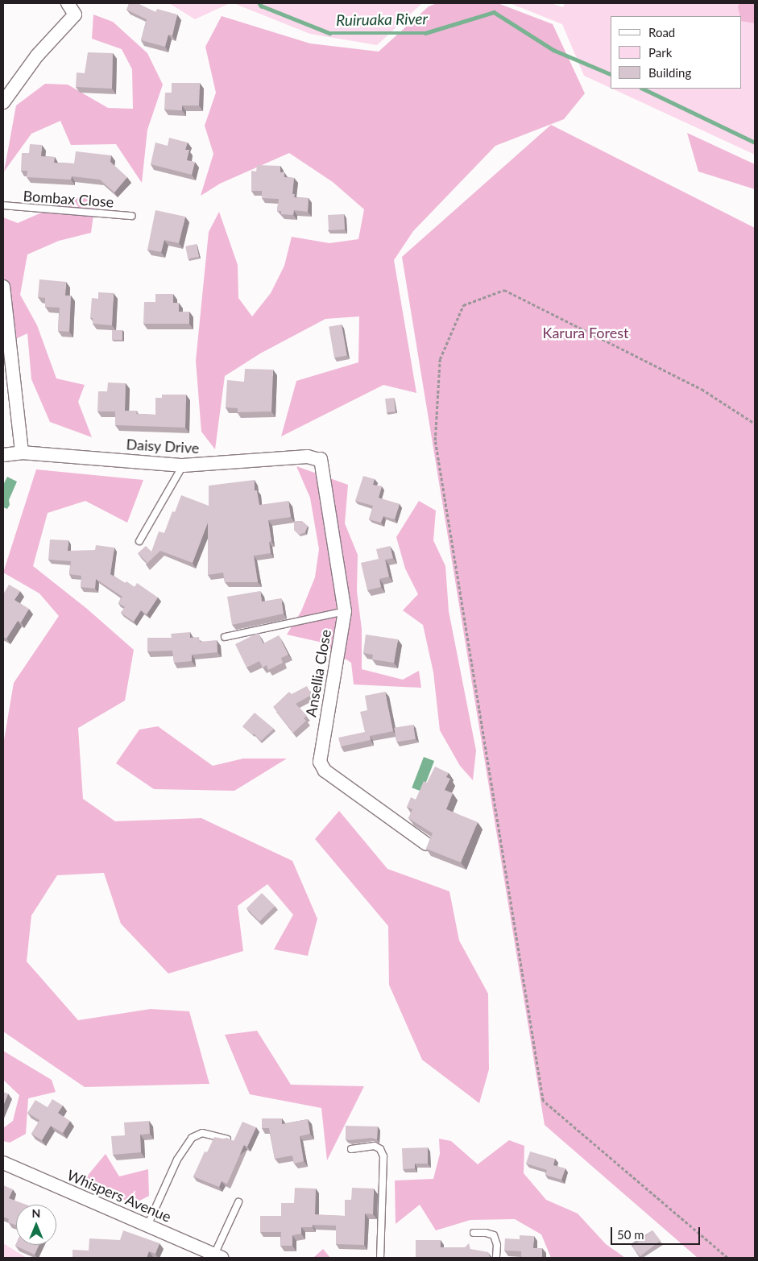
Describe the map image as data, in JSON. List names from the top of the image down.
{
  "streets": {
    "street": ["Daisy Drive", "Ansellia Close", "Whispers Avenue"],
    "lane": ["Bombax Close"]
  },
  "crossings": [
    ["Daisy Drive", "Ansellia Close"]
  ],
  "water": ["Ruiruaka River"],
  "parks": ["Karura Forest"],
  "legend": ["Road", "Park", "Building"],
  "scale_bar": "50 m",
  "north": "top"
}
